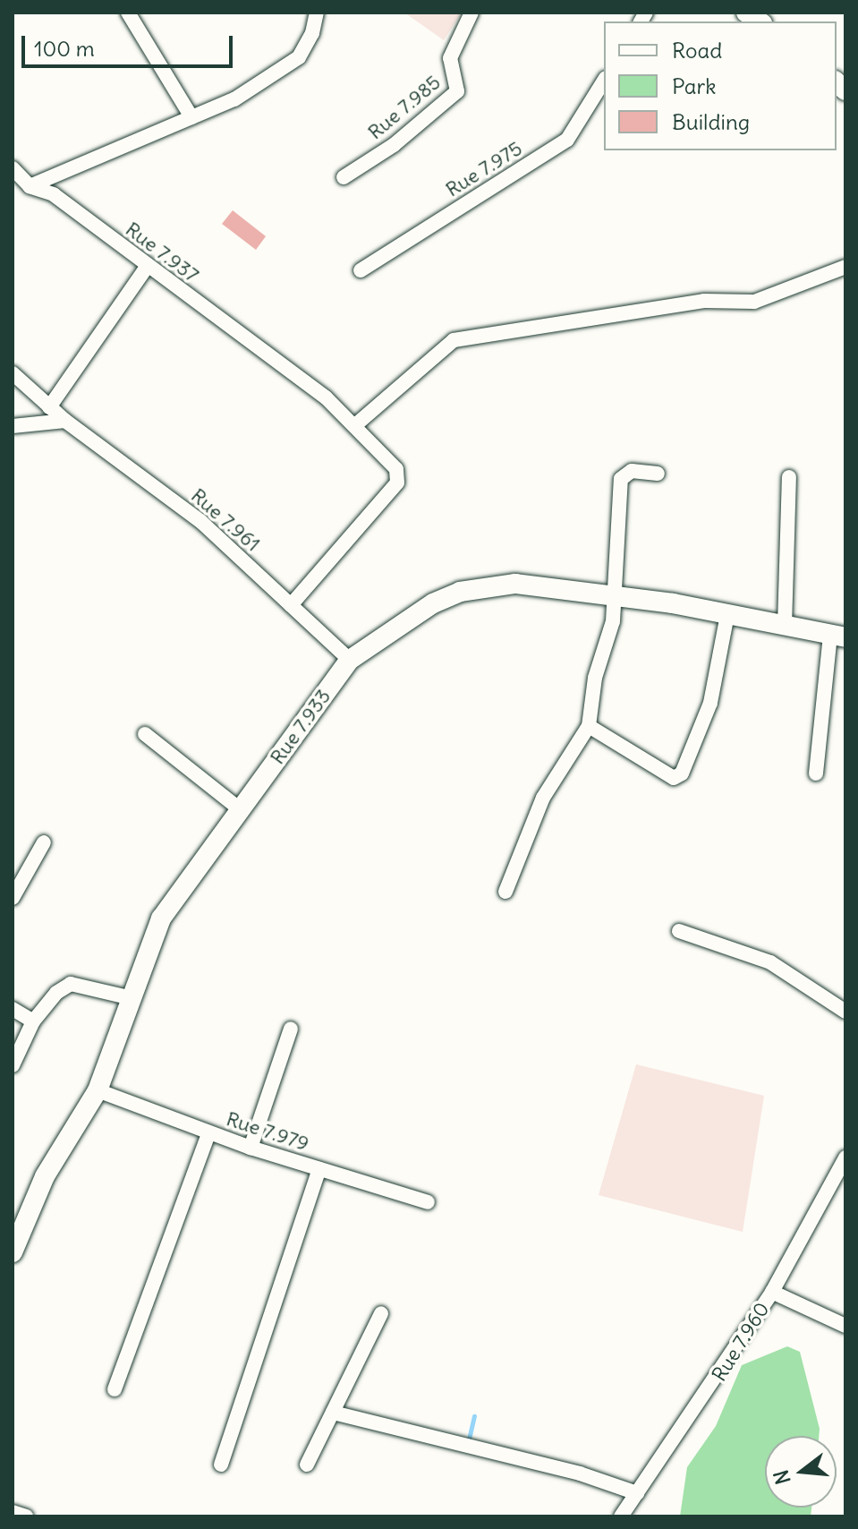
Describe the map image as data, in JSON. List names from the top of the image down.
{
  "streets": {
    "street": [
      "Rue 7.985",
      "Rue 7.975",
      "Rue 7.937",
      "Rue 7.961",
      "Rue 7.933",
      "Rue 7.979",
      "Rue 7.960"
    ]
  },
  "crossings": [
    ["Rue 7.937", "Rue 7.961"],
    ["Rue 7.961", "Rue 7.933"],
    ["Rue 7.933", "Rue 7.979"]
  ],
  "legend": ["Road", "Park", "Building"],
  "scale_bar": "100 m",
  "north": "left"
}
